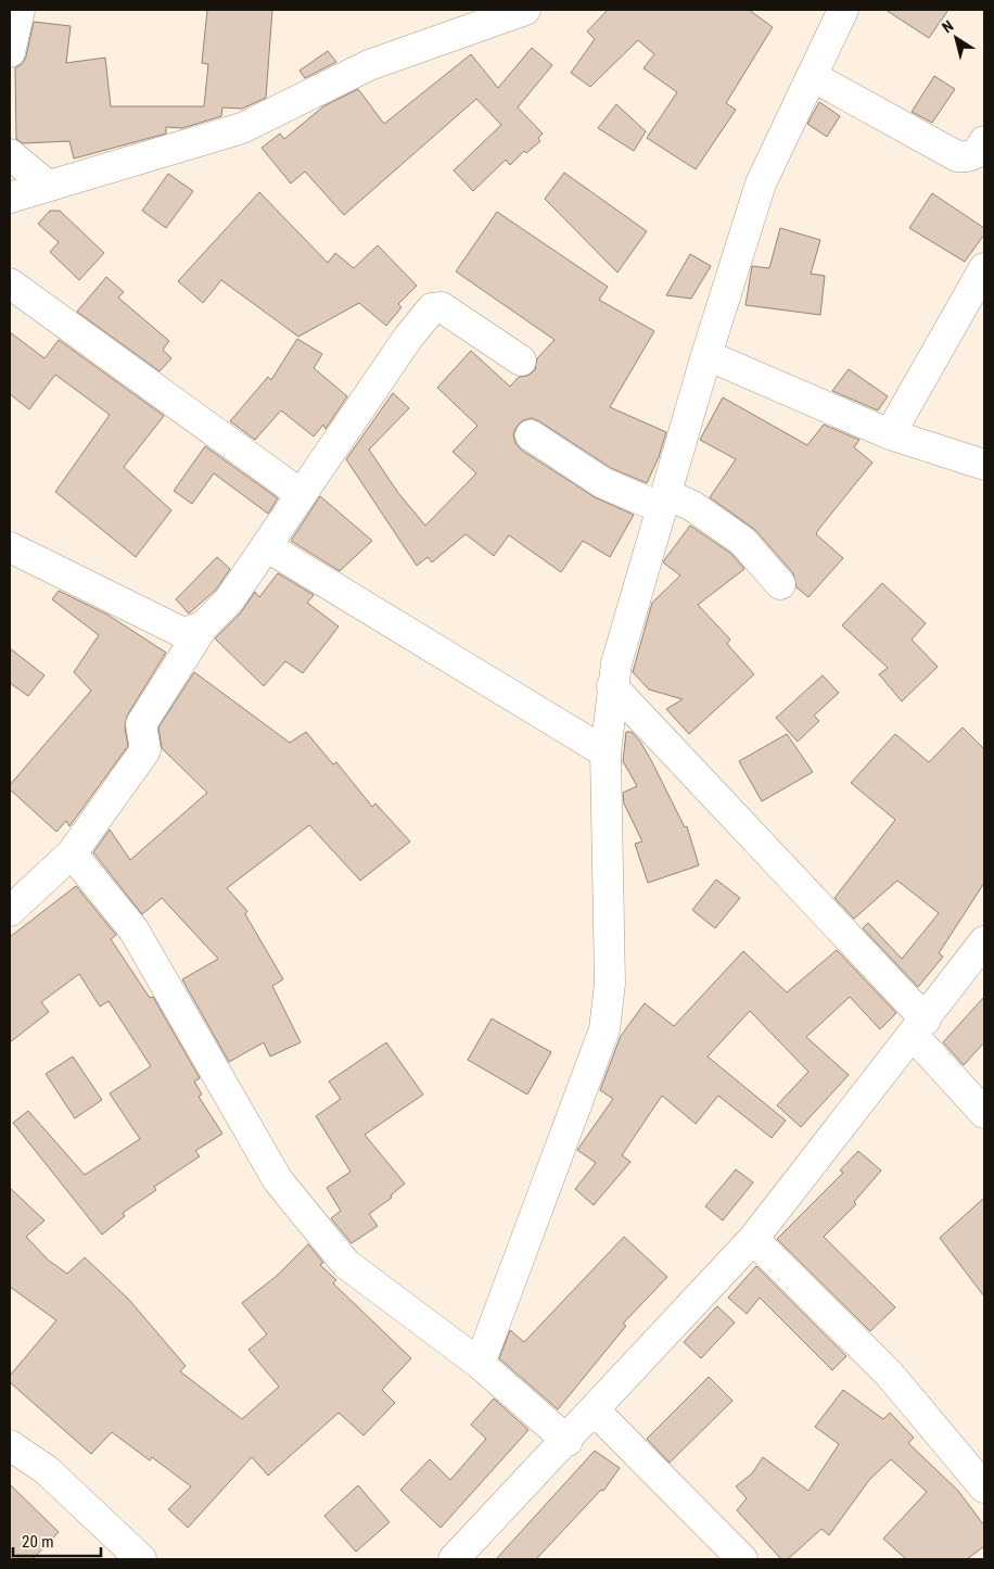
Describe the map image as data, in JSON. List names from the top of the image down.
{
  "scale_bar": "20 m",
  "north": "top left"
}
